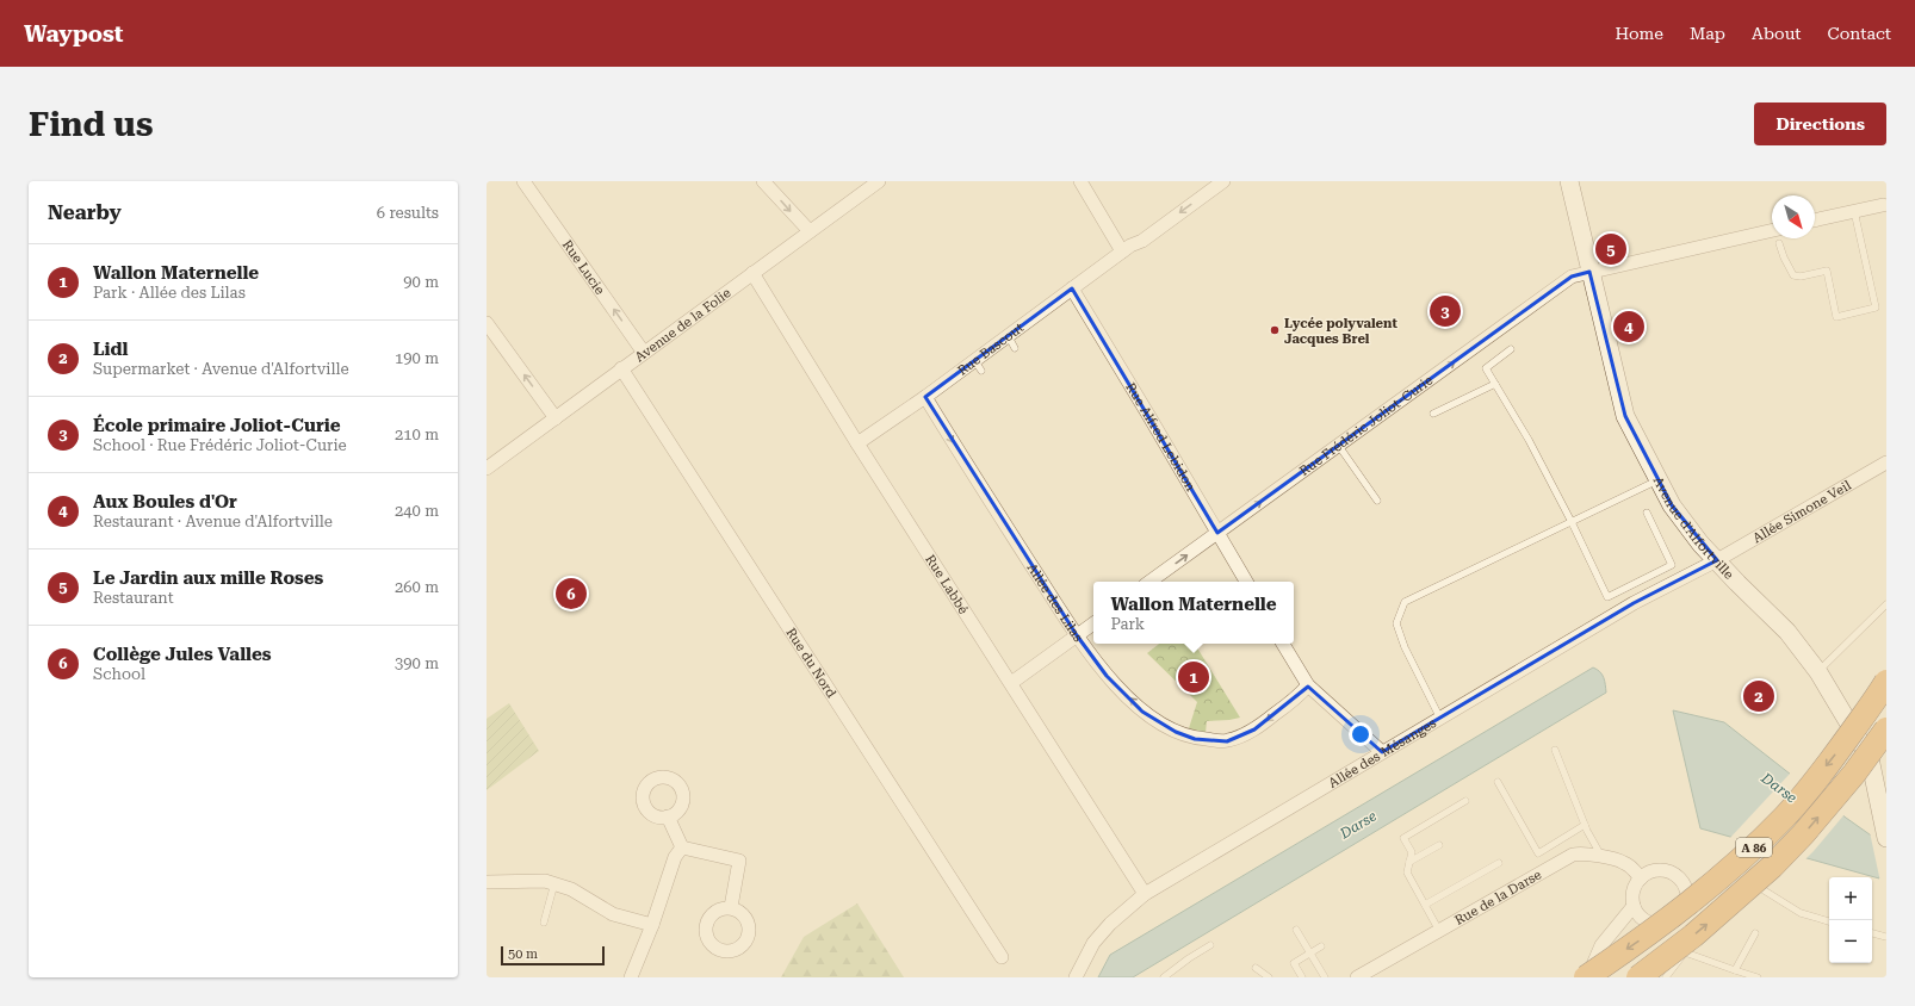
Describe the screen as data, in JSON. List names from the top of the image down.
{
  "streets": {
    "highway": ["A 86"],
    "main road": ["Avenue d'Alfortville"],
    "street": [
      "Rue Lucie",
      "Avenue de la Folie",
      "Rue Bascout",
      "Rue Frédéric Joliot-Curie",
      "Rue Alfred Lebidon",
      "Allée Simone Veil",
      "Rue Labbé",
      "Allée des Lilas",
      "Rue du Nord",
      "Allée des Mésanges",
      "Rue de la Darse"
    ]
  },
  "crossings": [
    ["Rue Lucie", "Avenue de la Folie"],
    ["Avenue de la Folie", "Rue Labbé"],
    ["Avenue de la Folie", "Rue du Nord"],
    ["Rue Bascout", "Rue Alfred Lebidon"],
    ["Rue Bascout", "Rue Labbé"],
    ["Rue Bascout", "Allée des Lilas"],
    ["Rue Frédéric Joliot-Curie", "Rue Alfred Lebidon"],
    ["Rue Frédéric Joliot-Curie", "Avenue d'Alfortville"],
    ["Allée Simone Veil", "Avenue d'Alfortville"],
    ["Allée Simone Veil", "Allée des Mésanges"],
    ["Avenue d'Alfortville", "Allée des Mésanges"],
    ["Rue Labbé", "Allée des Mésanges"]
  ],
  "one_way": ["Rue Frédéric Joliot-Curie"],
  "water": ["Darse"],
  "places": ["Lycée polyvalent Jacques Brel"],
  "scale_bar": "50 m",
  "north": "bottom right",
  "page": {
    "header": "Waypost",
    "nav": [
      "Home",
      "Map",
      "About",
      "Contact"
    ],
    "buttons": "Directions",
    "title": "Find us",
    "heading": ["Nearby", "6 results"],
    "pins": [
      "5",
      "3",
      "4",
      "6",
      "1",
      "2"
    ],
    "list": [
      {
        "mark": "1",
        "name": "Wallon Maternelle",
        "note": "Park · Allée des Lilas",
        "value": "90 m"
      },
      {
        "mark": "2",
        "name": "Lidl",
        "note": "Supermarket · Avenue d'Alfortville",
        "value": "190 m"
      },
      {
        "mark": "3",
        "name": "École primaire Joliot-Curie",
        "note": "School · Rue Frédéric Joliot-Curie",
        "value": "210 m"
      },
      {
        "mark": "4",
        "name": "Aux Boules d'Or",
        "note": "Restaurant · Avenue d'Alfortville",
        "value": "240 m"
      },
      {
        "mark": "5",
        "name": "Le Jardin aux mille Roses",
        "note": "Restaurant",
        "value": "260 m"
      },
      {
        "mark": "6",
        "name": "Collège Jules Valles",
        "note": "School",
        "value": "390 m"
      }
    ],
    "popup": ["Wallon Maternelle", "Park"],
    "map_buttons": ["+", "−"],
    "scale": "50 m"
  }
}
